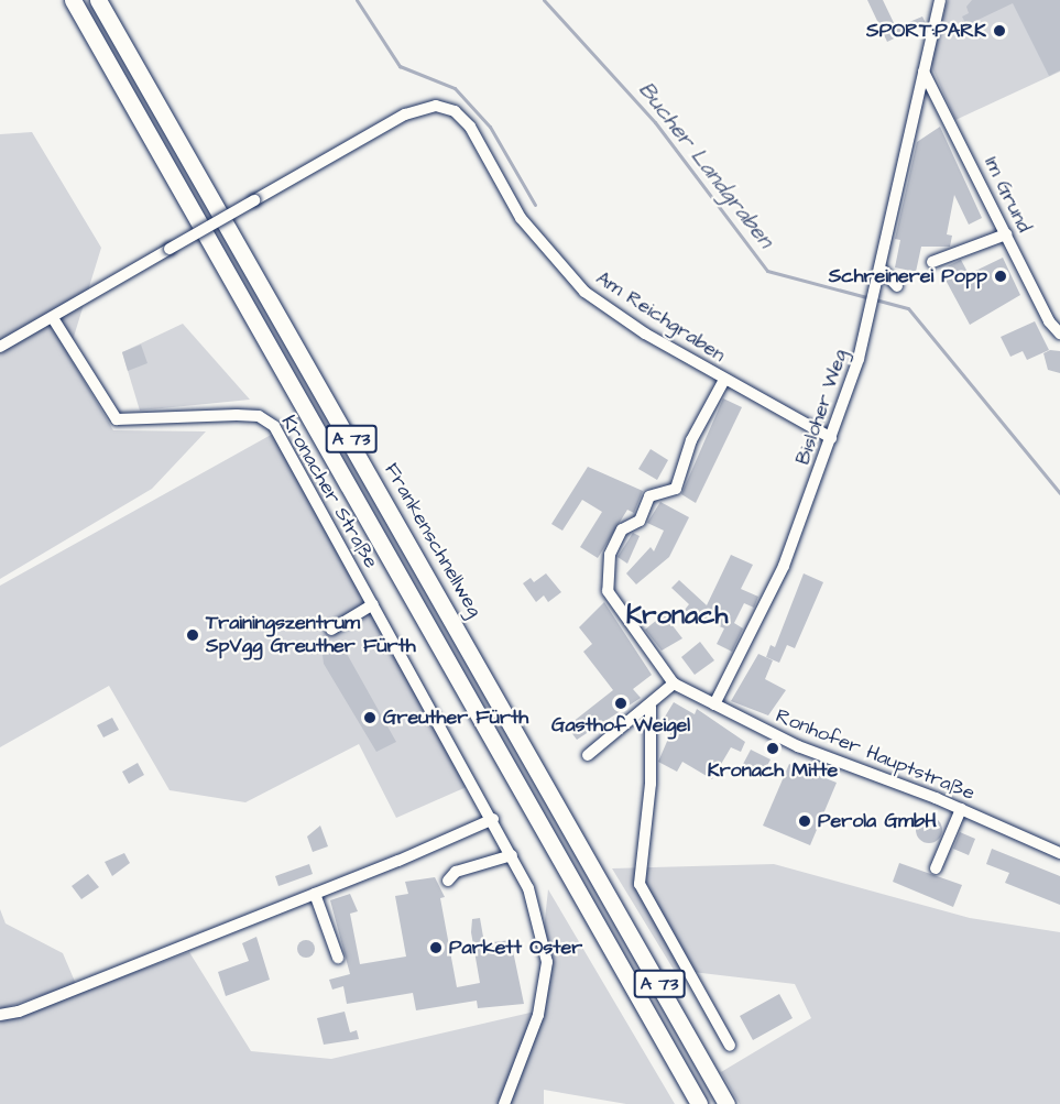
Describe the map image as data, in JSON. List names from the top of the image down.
{
  "streets": {
    "highway": ["A 73", "Frankenschnellweg"],
    "street": [
      "Im Grund",
      "Am Reichgraben",
      "Bisloher Weg",
      "Kronacher Straße",
      "Ronhofer Hauptstraße"
    ]
  },
  "crossings": [
    ["Im Grund", "Bisloher Weg"],
    ["Am Reichgraben", "Bisloher Weg"],
    ["Am Reichgraben", "Kronacher Straße"],
    ["Am Reichgraben", "Ronhofer Hauptstraße"],
    ["Bisloher Weg", "Ronhofer Hauptstraße"]
  ],
  "districts": ["Kronach"],
  "water": ["Bucher Landgraben"],
  "places": [
    "SPORT:PARK",
    "Schreinerei Popp",
    "Trainingszentrum SpVgg Greuther Fürth",
    "Gasthof Weigel",
    "Greuther Fürth",
    "Kronach Mitte",
    "Perola GmbH",
    "Parkett Oster"
  ]
}
